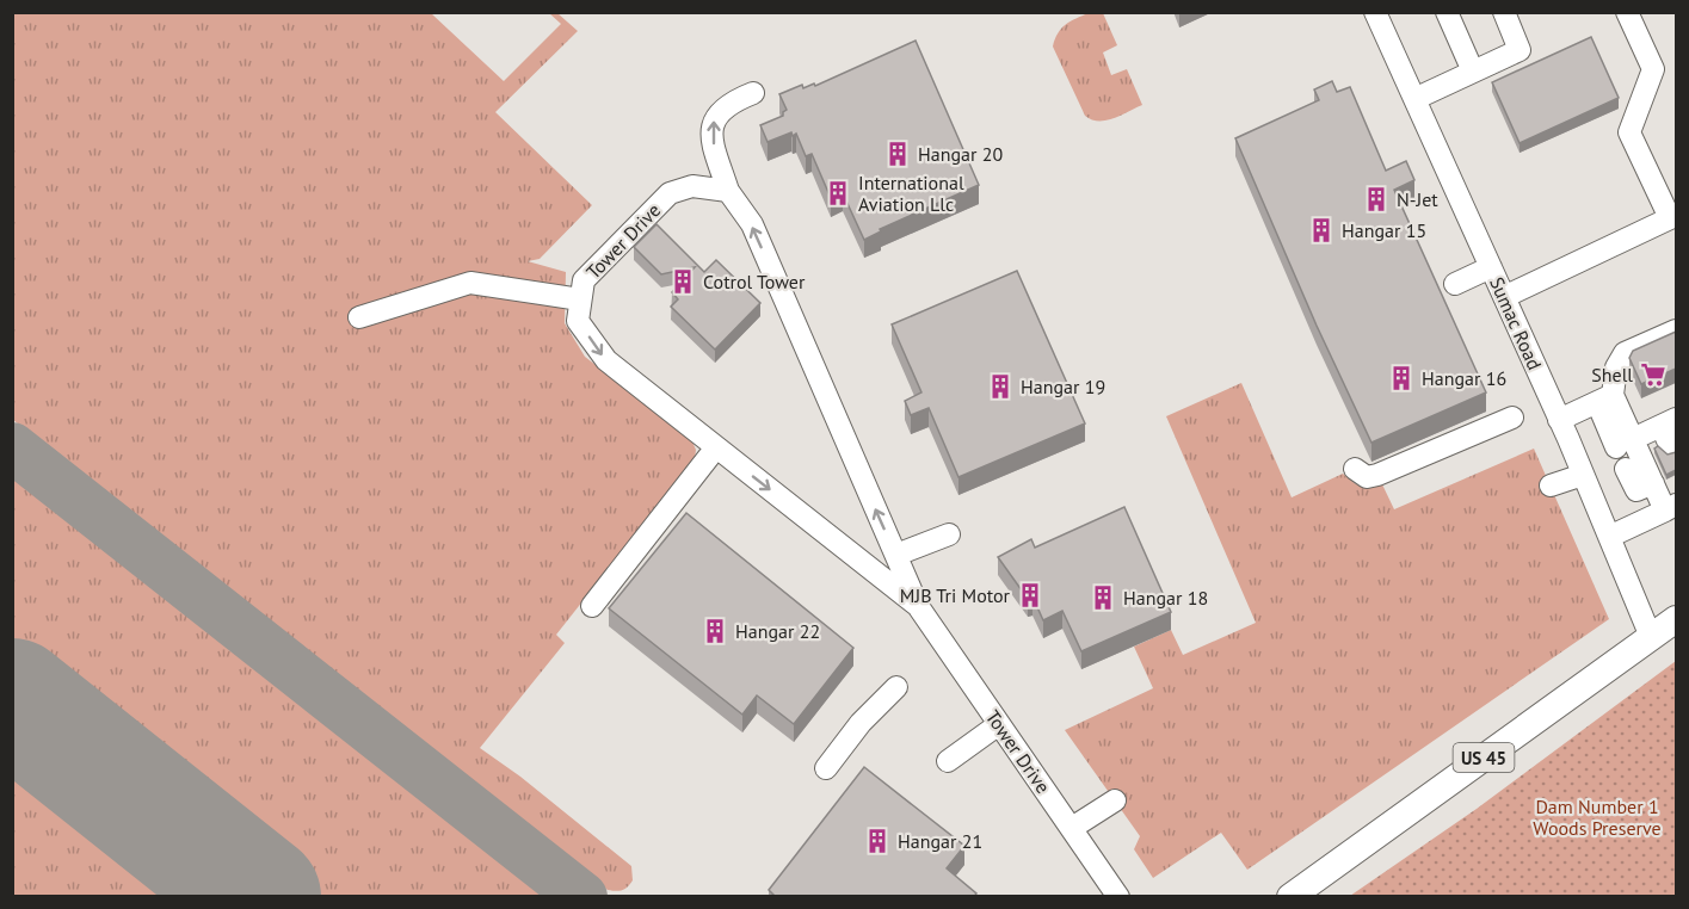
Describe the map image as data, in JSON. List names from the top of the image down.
{
  "streets": {
    "main road": ["US 45"],
    "street": ["Tower Drive", "Sumac Road"]
  },
  "crossings": [
    ["Sumac Road", "US 45"]
  ],
  "parks": ["Dam Number 1 Woods Preserve"],
  "places": {
    "building": [
      "Hangar 20",
      "International Aviation Llc",
      "N-Jet",
      "Hangar 15",
      "Cotrol Tower",
      "Hangar 16",
      "Hangar 19",
      "MJB Tri Motor",
      "Hangar 18",
      "Hangar 22",
      "Hangar 21"
    ],
    "supermarket": ["Shell"]
  }
}
